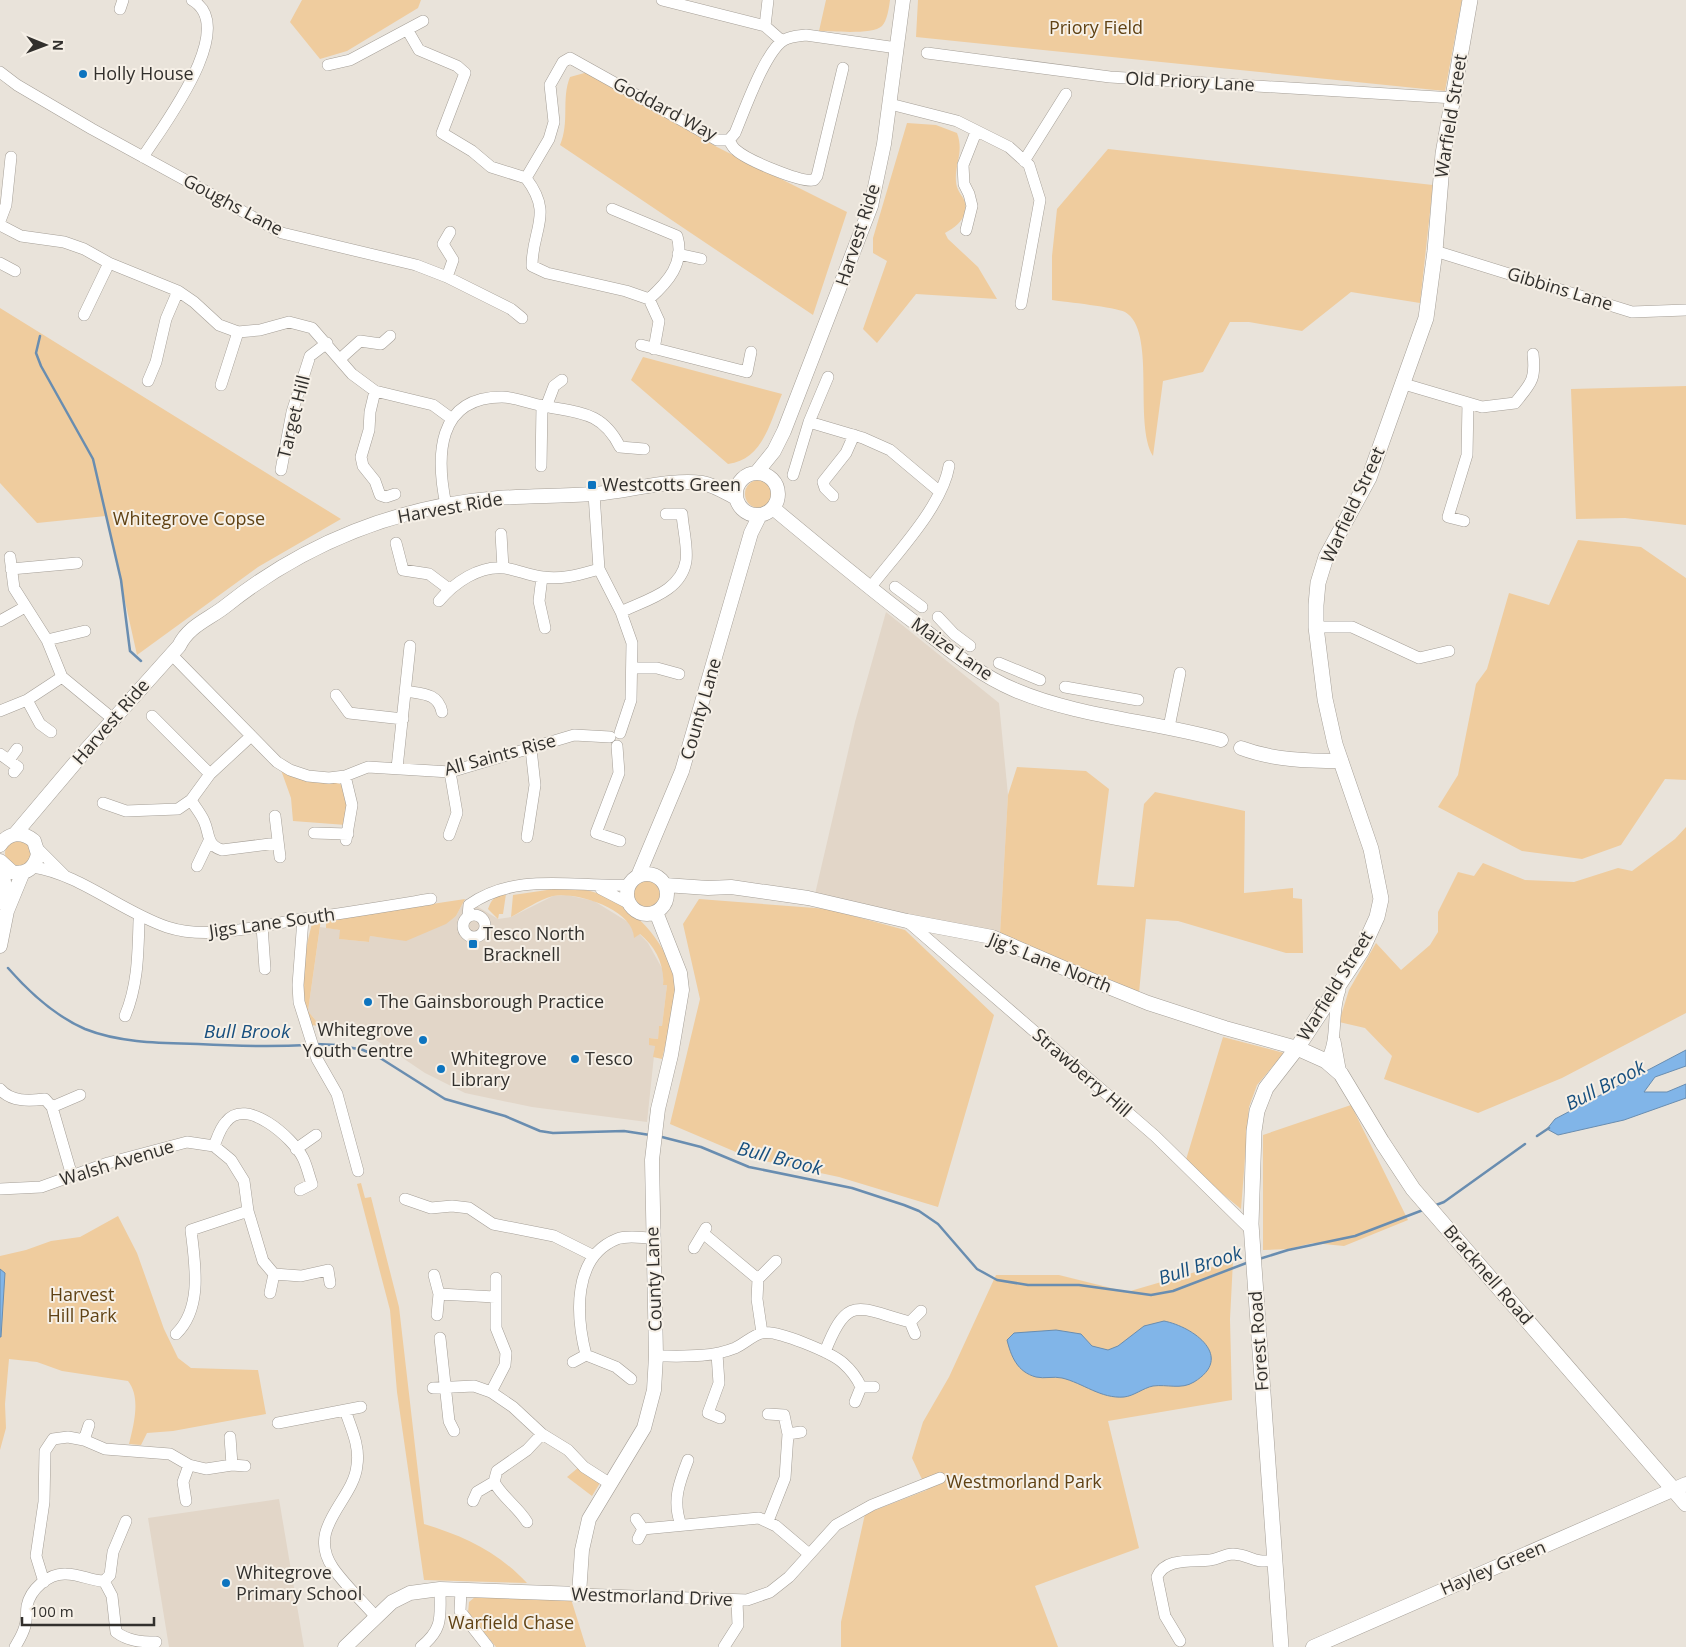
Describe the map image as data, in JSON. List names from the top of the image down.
{
  "streets": {
    "main road": ["Warfield Street", "Bracknell Road", "Forest Road"],
    "street": [
      "Old Priory Lane",
      "Goddard Way",
      "Goughs Lane",
      "Harvest Ride",
      "Gibbins Lane",
      "Target Hill",
      "Maize Lane",
      "County Lane",
      "All Saints Rise",
      "Jigs Lane South",
      "Jig's Lane North",
      "Strawberry Hill",
      "Walsh Avenue",
      "Hayley Green",
      "Westmorland Drive"
    ]
  },
  "crossings": [
    ["Old Priory Lane", "Warfield Street"],
    ["Warfield Street", "Gibbins Lane"],
    ["Warfield Street", "Jig's Lane North"],
    ["Warfield Street", "Bracknell Road"],
    ["Warfield Street", "Forest Road"],
    ["Harvest Ride", "Maize Lane"],
    ["Harvest Ride", "County Lane"],
    ["Harvest Ride", "All Saints Rise"],
    ["Harvest Ride", "Jigs Lane South"],
    ["Maize Lane", "County Lane"],
    ["County Lane", "Jig's Lane North"],
    ["County Lane", "Westmorland Drive"],
    ["Jig's Lane North", "Strawberry Hill"],
    ["Jig's Lane North", "Bracknell Road"],
    ["Jig's Lane North", "Forest Road"],
    ["Strawberry Hill", "Forest Road"],
    ["Bracknell Road", "Forest Road"],
    ["Bracknell Road", "Hayley Green"]
  ],
  "water": ["Bull Brook"],
  "parks": [
    "Priory Field",
    "Whitegrove Copse",
    "Harvest Hill Park",
    "Westmorland Park",
    "Warfield Chase"
  ],
  "places": {
    "other": [
      "Holly House",
      "The Gainsborough Practice",
      "Whitegrove Youth Centre",
      "Tesco",
      "Whitegrove Library",
      "Whitegrove Primary School"
    ],
    "transit": ["Westcotts Green", "Tesco North Bracknell"]
  },
  "scale_bar": "100 m",
  "north": "right"
}
